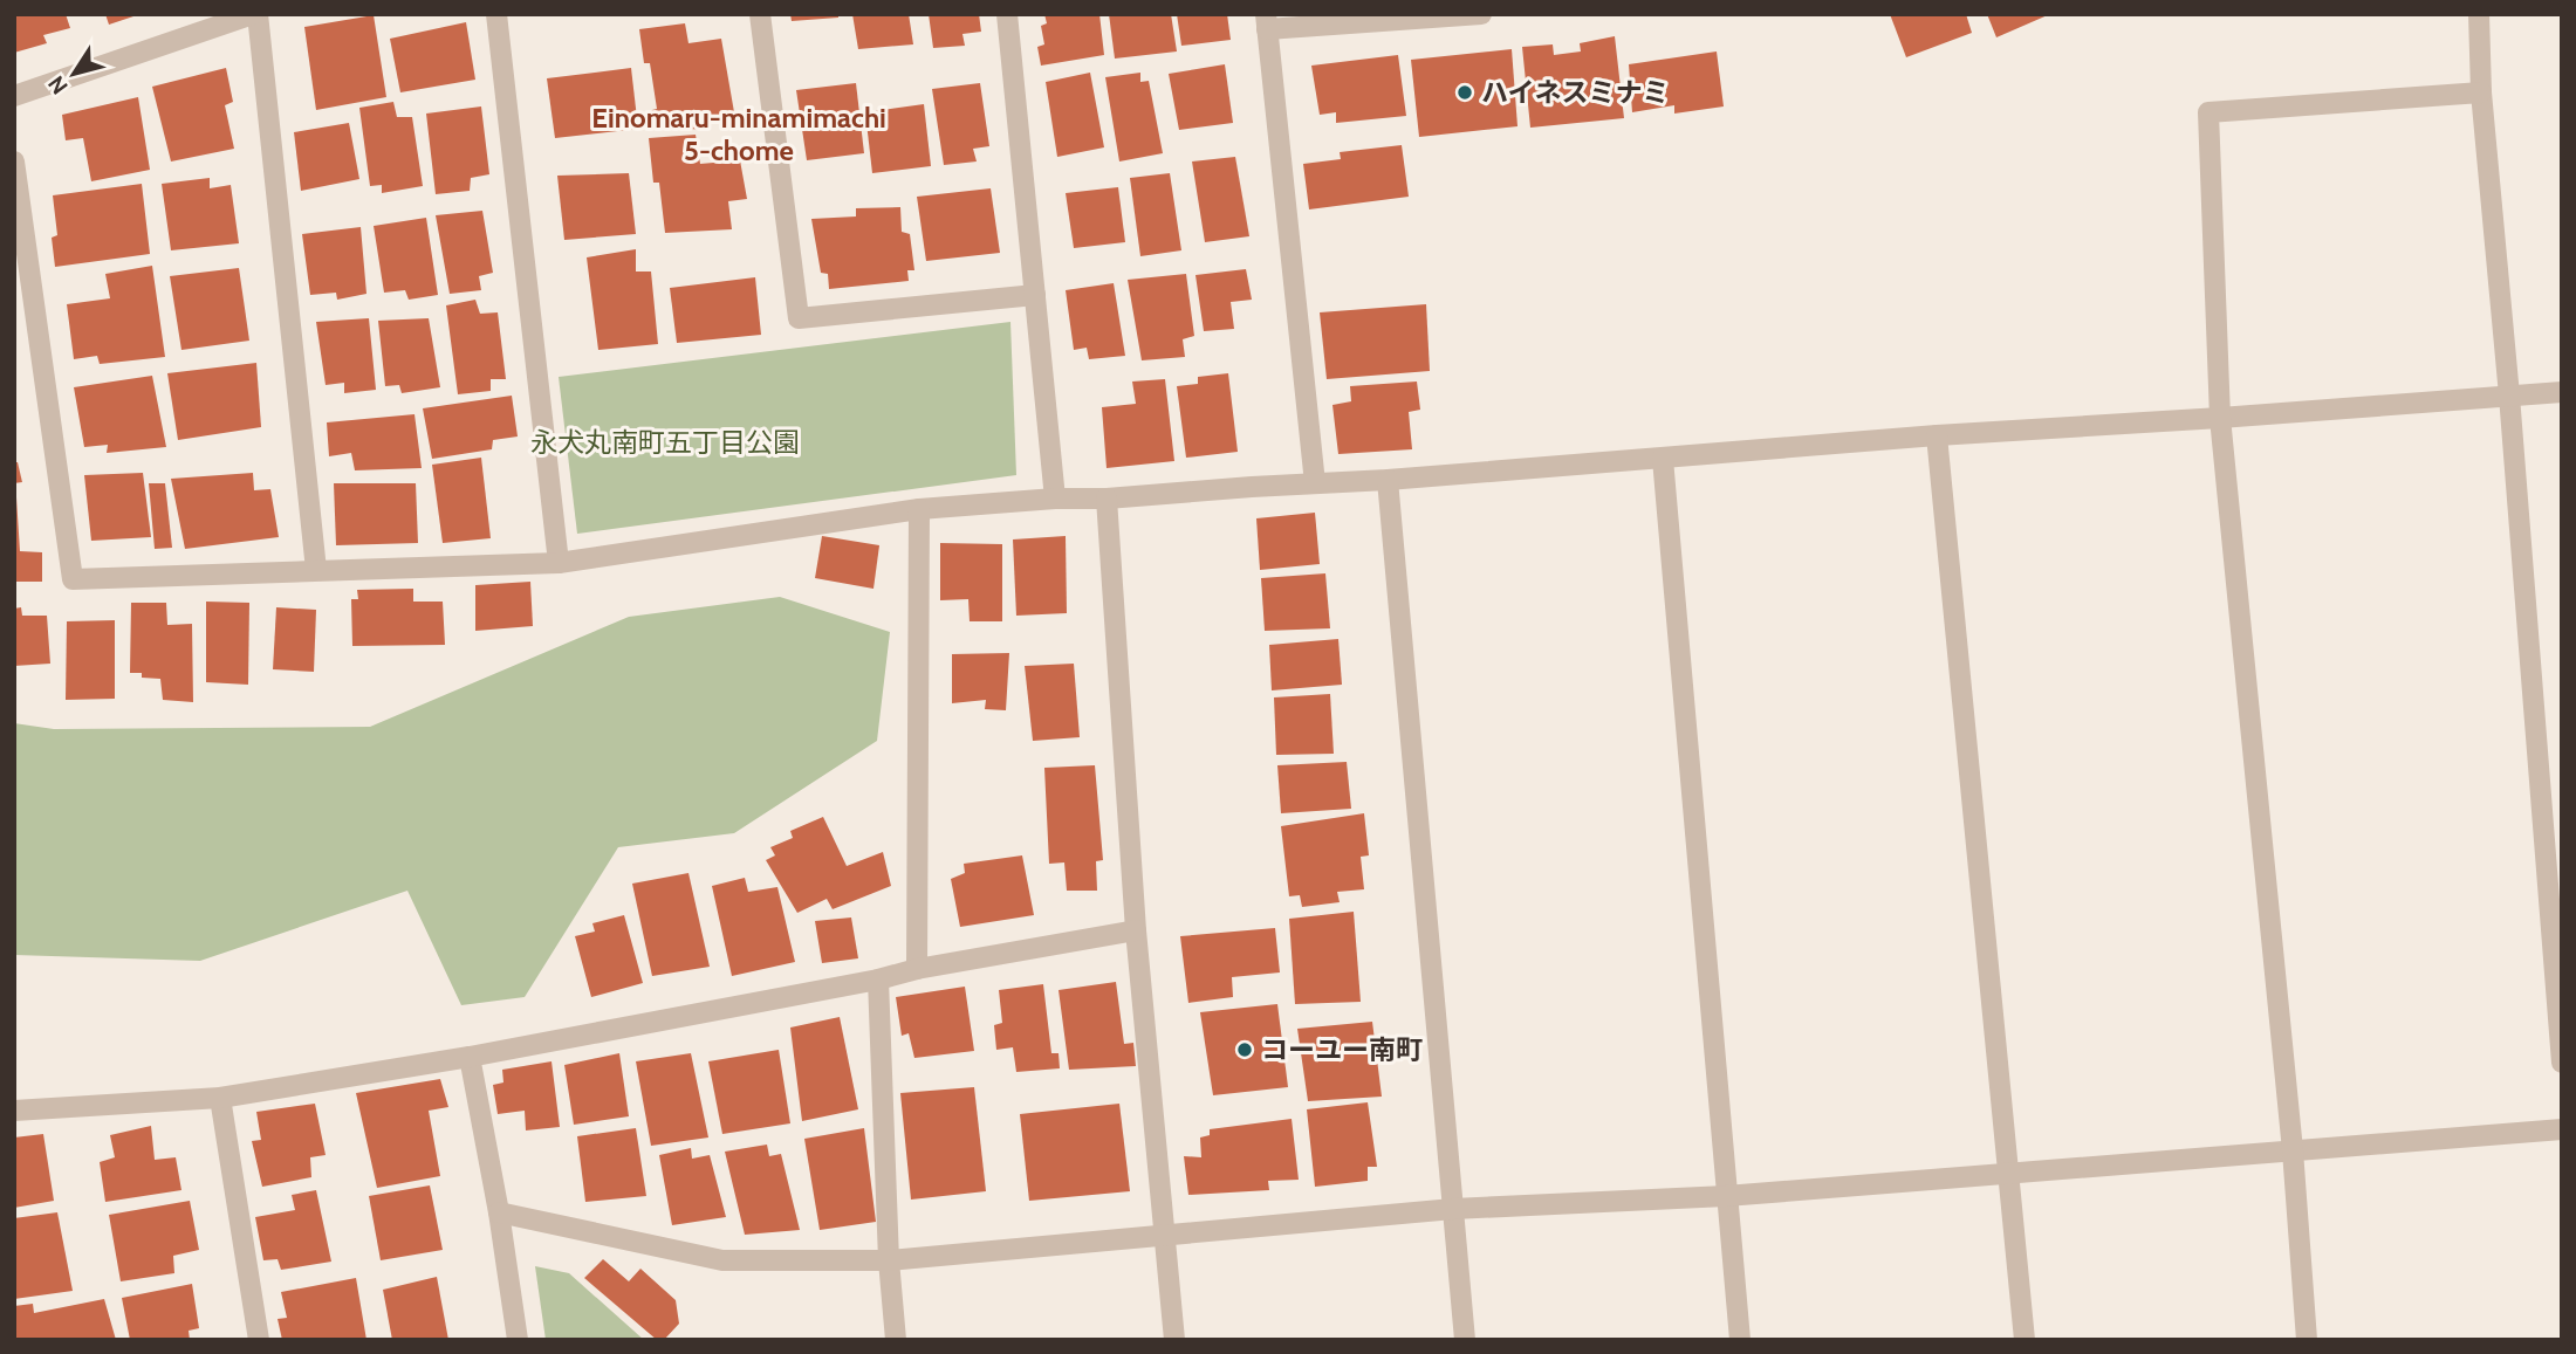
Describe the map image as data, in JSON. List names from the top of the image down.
{
  "districts": ["Einomaru-minamimachi 5-chome"],
  "parks": ["永犬丸南町五丁目公園"],
  "places": ["ハイネスミナミ", "コーユー南町"],
  "north": "bottom left"
}
